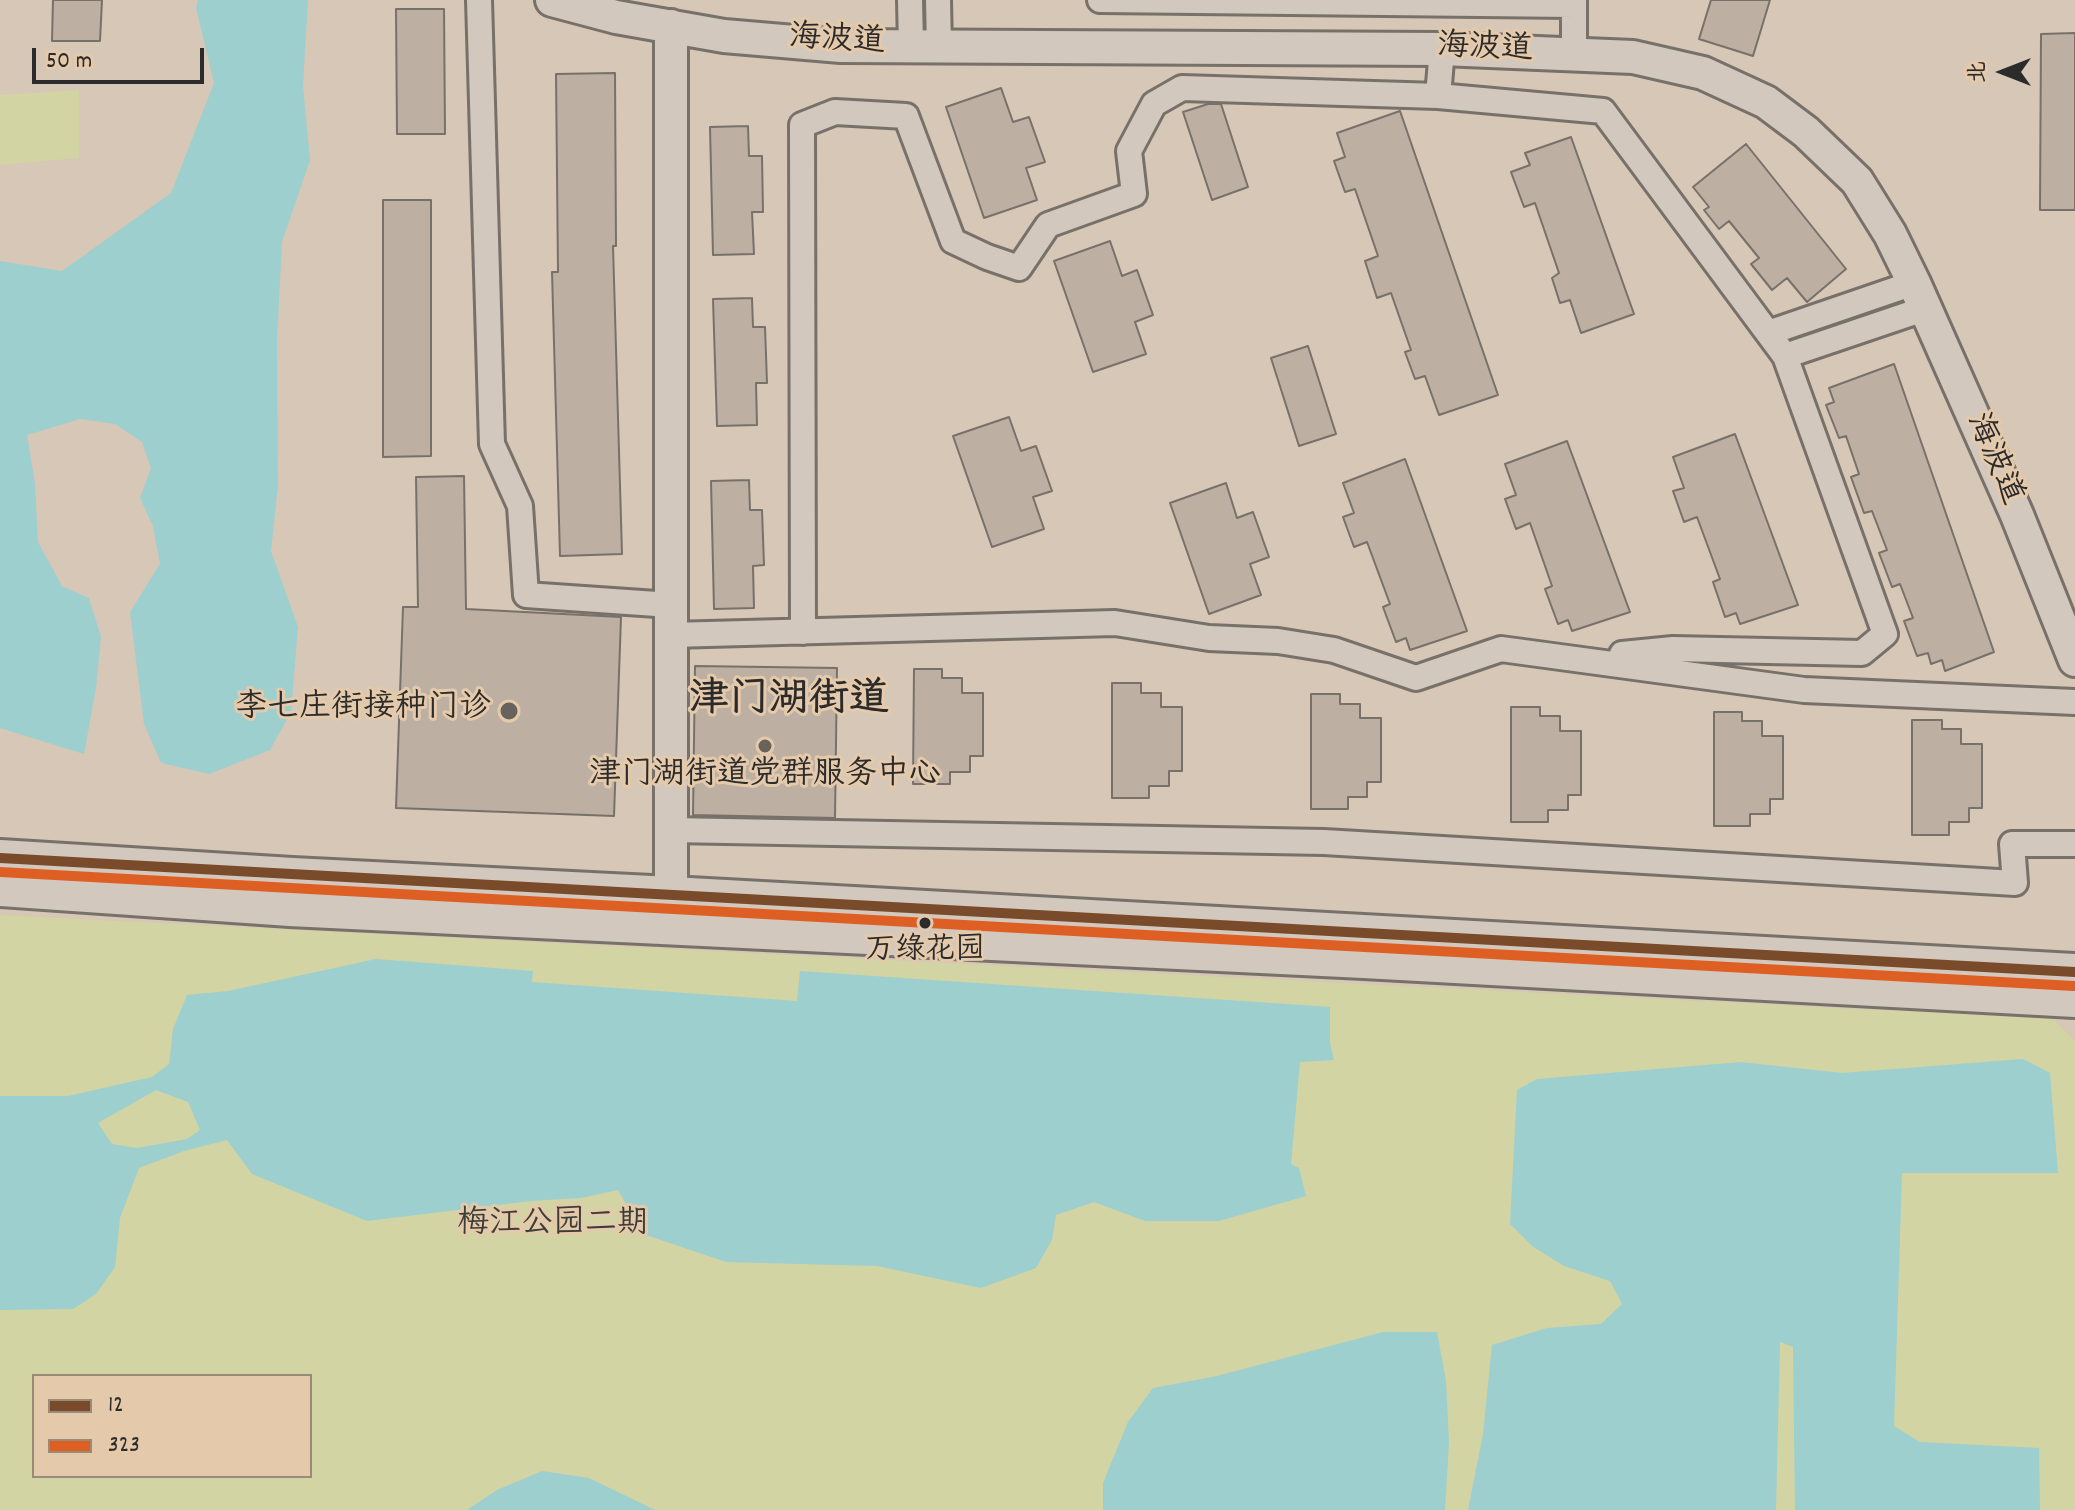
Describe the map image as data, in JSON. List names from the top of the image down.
{
  "streets": {
    "street": ["海波道"]
  },
  "districts": ["津门湖街道"],
  "parks": ["梅江公园二期"],
  "places": ["李七庄街接种门诊", "津门湖街道党群服务中心", "万绿花园"],
  "lines": ["transit line 12", "transit line 323"],
  "legend": ["12", "323"],
  "scale_bar": "50 m",
  "north": "left"
}
